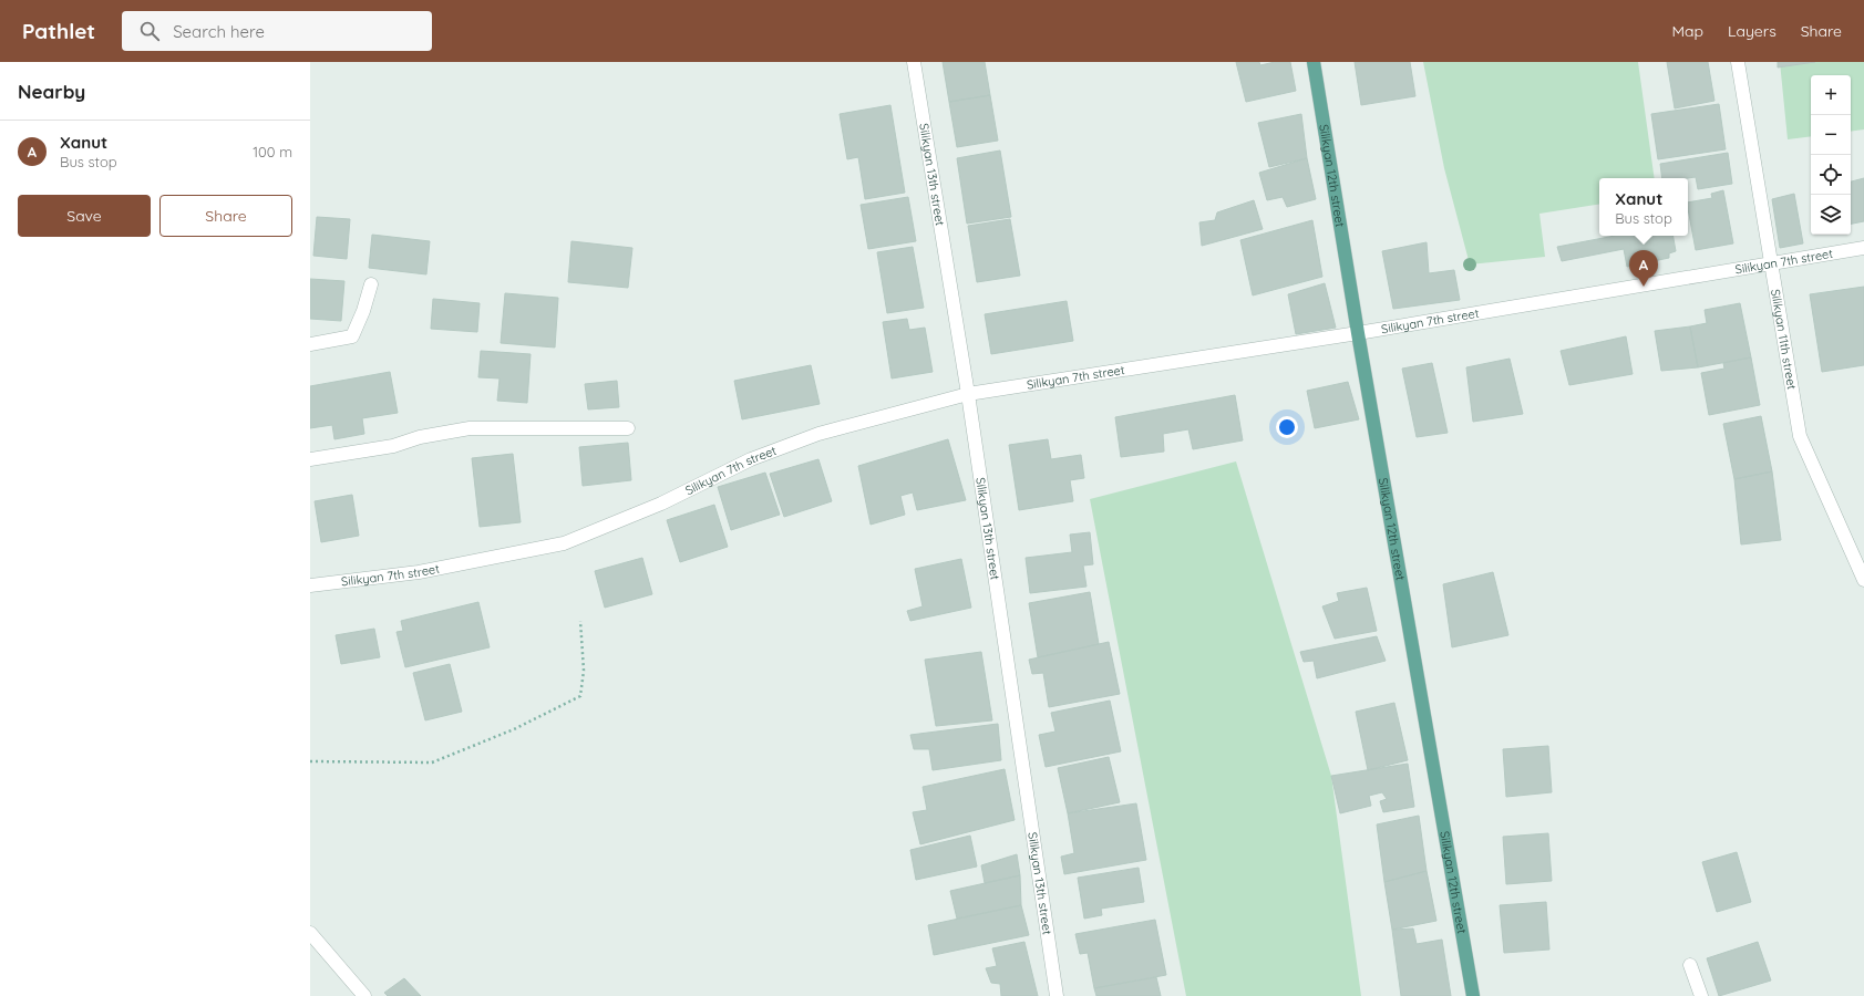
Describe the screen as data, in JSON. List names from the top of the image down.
{
  "streets": {
    "main road": ["Silikyan 12th street"],
    "street": ["Silikyan 13th street", "Silikyan 7th street", "Silikyan 11th street"]
  },
  "crossings": [
    ["Silikyan 13th street", "Silikyan 7th street"],
    ["Silikyan 12th street", "Silikyan 7th street"],
    ["Silikyan 7th street", "Silikyan 11th street"]
  ],
  "page": {
    "header": "Pathlet",
    "search": "Search here",
    "nav": ["Map", "Layers", "Share"],
    "heading": "Nearby",
    "map_buttons": ["+", "−"],
    "list": [
      {
        "mark": "A",
        "name": "Xanut",
        "note": "Bus stop",
        "value": "100 m"
      }
    ],
    "popup": ["Xanut", "Bus stop"],
    "buttons": ["Save", "Share"],
    "pins": "A"
  }
}
